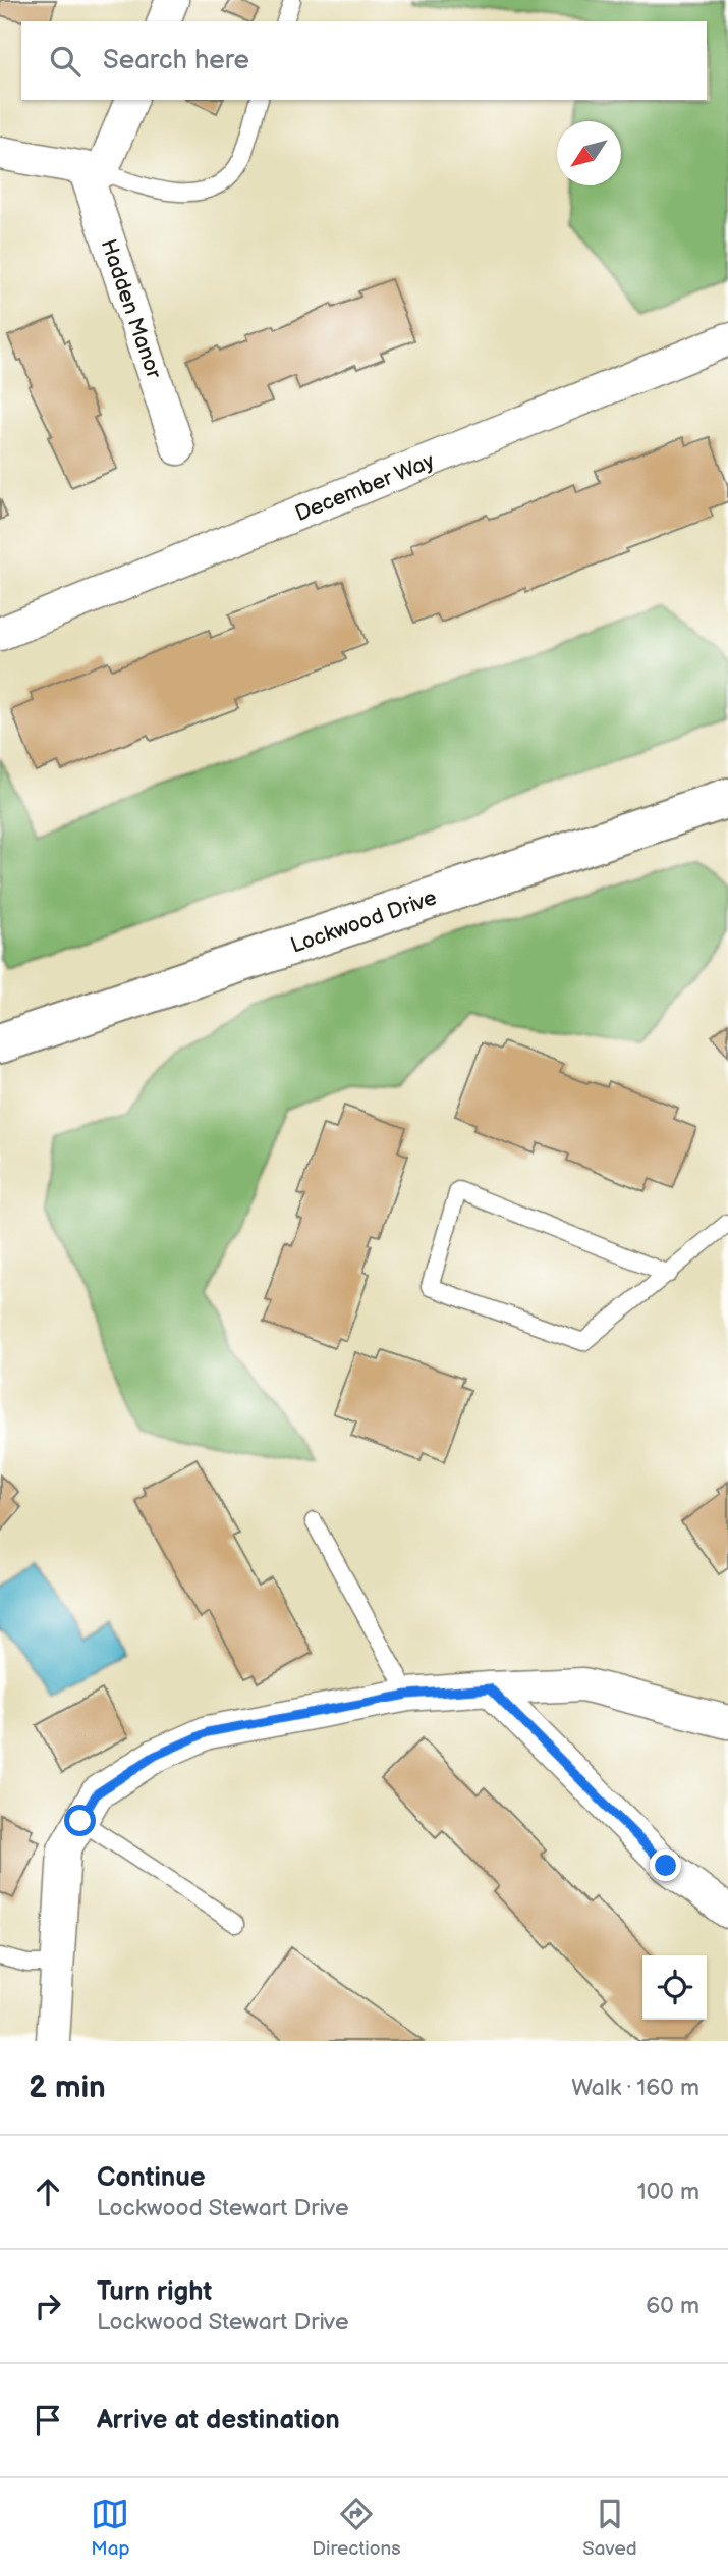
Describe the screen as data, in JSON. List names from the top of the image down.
{
  "streets": {
    "street": ["Hadden Manor", "December Way", "Lockwood Drive"]
  },
  "north": "bottom left",
  "page": {
    "search": "Search here",
    "heading": ["2 min", "Walk · 160 m"],
    "list": [
      ["Continue", "Lockwood Stewart Drive", "100 m"],
      ["Turn right", "Lockwood Stewart Drive", "60 m"],
      "Arrive at destination"
    ],
    "nav": ["Map", "Directions", "Saved"]
  }
}
